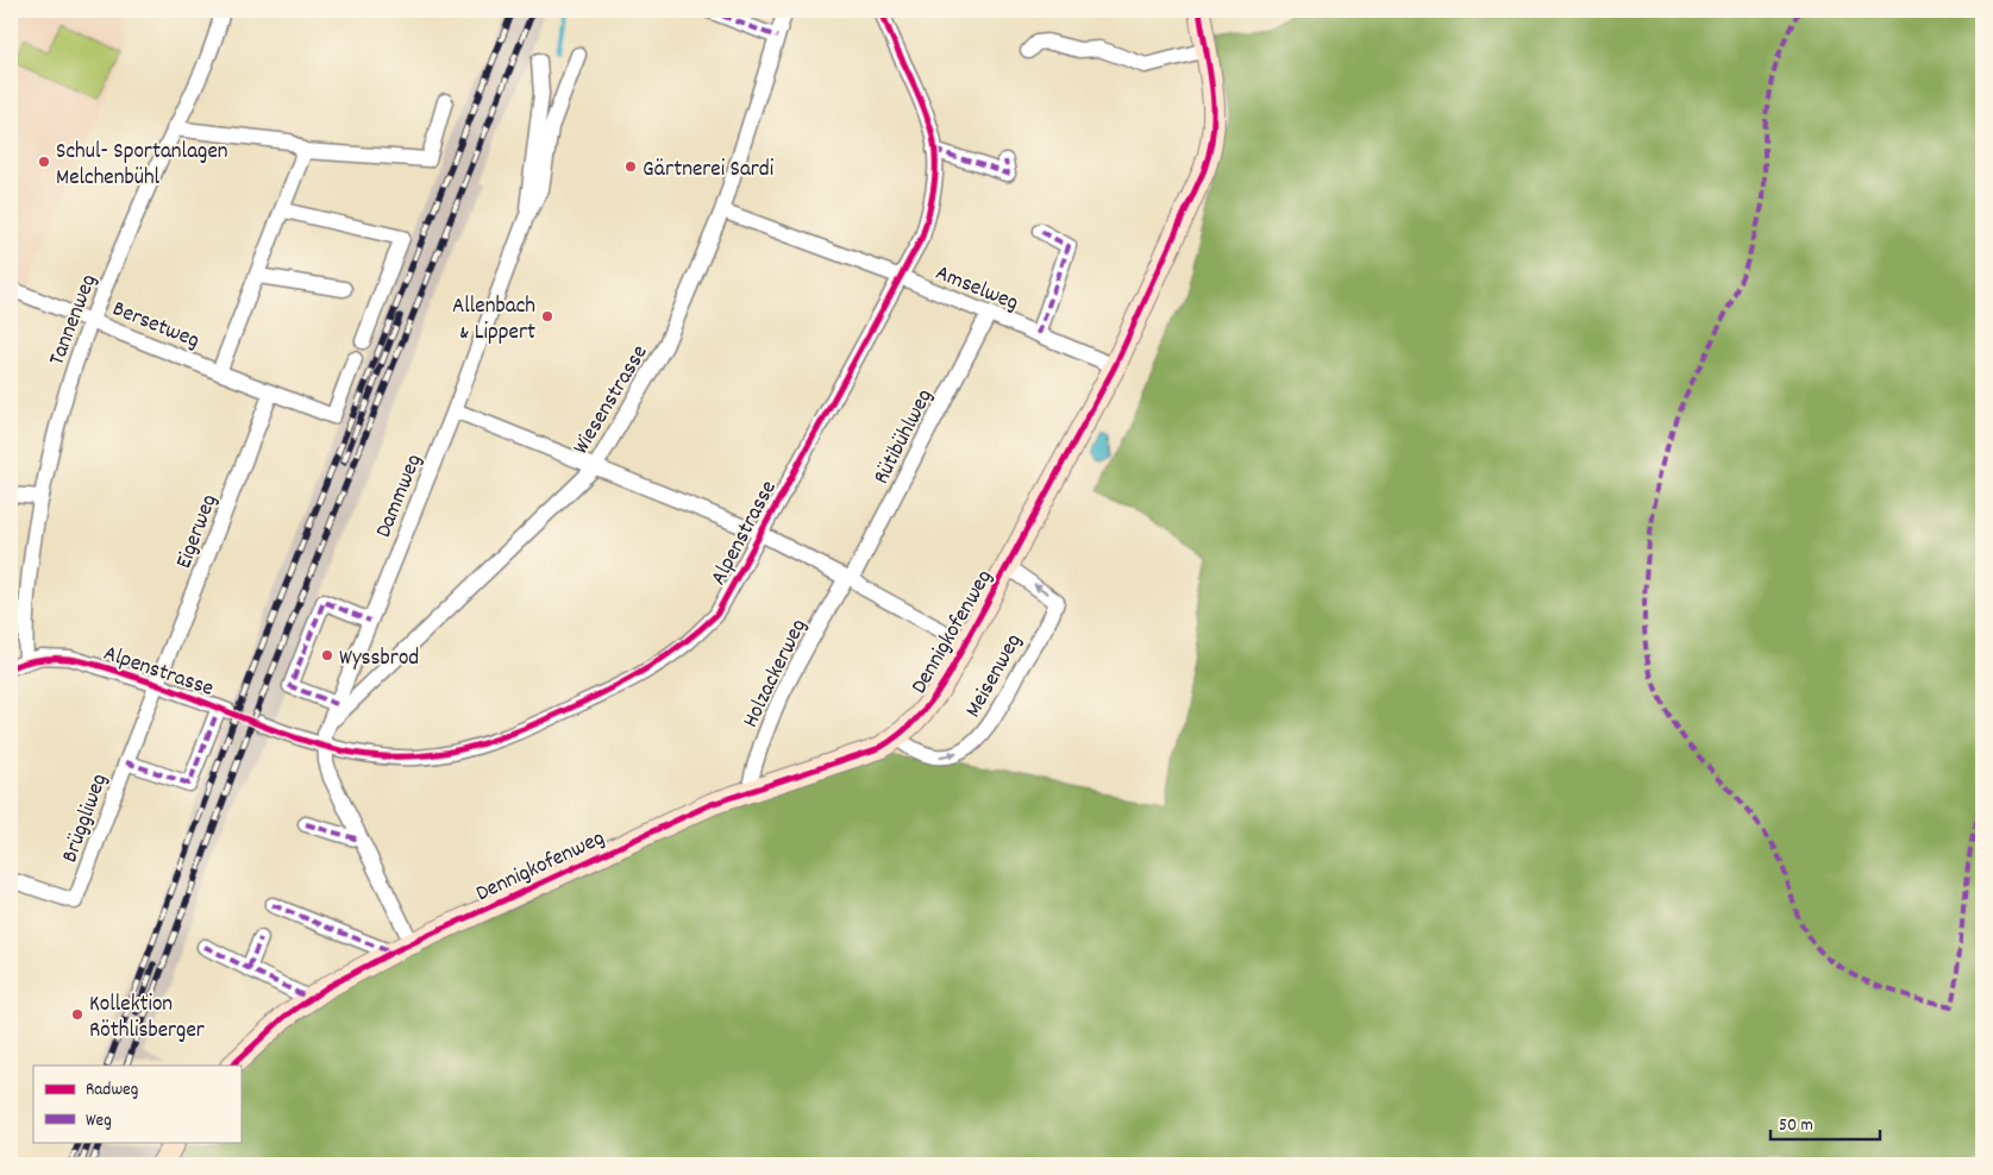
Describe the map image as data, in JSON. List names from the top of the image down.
{
  "streets": {
    "street": [
      "Amselweg",
      "Tannenweg",
      "Bersetweg",
      "Wiesenstrasse",
      "Rütibühlweg",
      "Dammweg",
      "Eigerweg",
      "Alpenstrasse",
      "Dennigkofenweg",
      "Holzackerweg",
      "Meisenweg",
      "Brüggliweg"
    ]
  },
  "crossings": [
    ["Amselweg", "Wiesenstrasse"],
    ["Amselweg", "Rütibühlweg"],
    ["Amselweg", "Alpenstrasse"],
    ["Amselweg", "Dennigkofenweg"],
    ["Tannenweg", "Bersetweg"],
    ["Tannenweg", "Alpenstrasse"],
    ["Wiesenstrasse", "Dammweg"],
    ["Rütibühlweg", "Holzackerweg"],
    ["Dammweg", "Alpenstrasse"],
    ["Dammweg", "Dennigkofenweg"],
    ["Eigerweg", "Alpenstrasse"],
    ["Eigerweg", "Brüggliweg"],
    ["Alpenstrasse", "Brüggliweg"],
    ["Dennigkofenweg", "Holzackerweg"],
    ["Dennigkofenweg", "Meisenweg"]
  ],
  "places": [
    "Schul- Sportanlagen Melchenbühl",
    "Gärtnerei Sardi",
    "Allenbach & Lippert",
    "Wyssbrod",
    "Kollektion Röthlisberger"
  ],
  "legend": ["Radweg", "Weg"],
  "scale_bar": "50 m"
}
